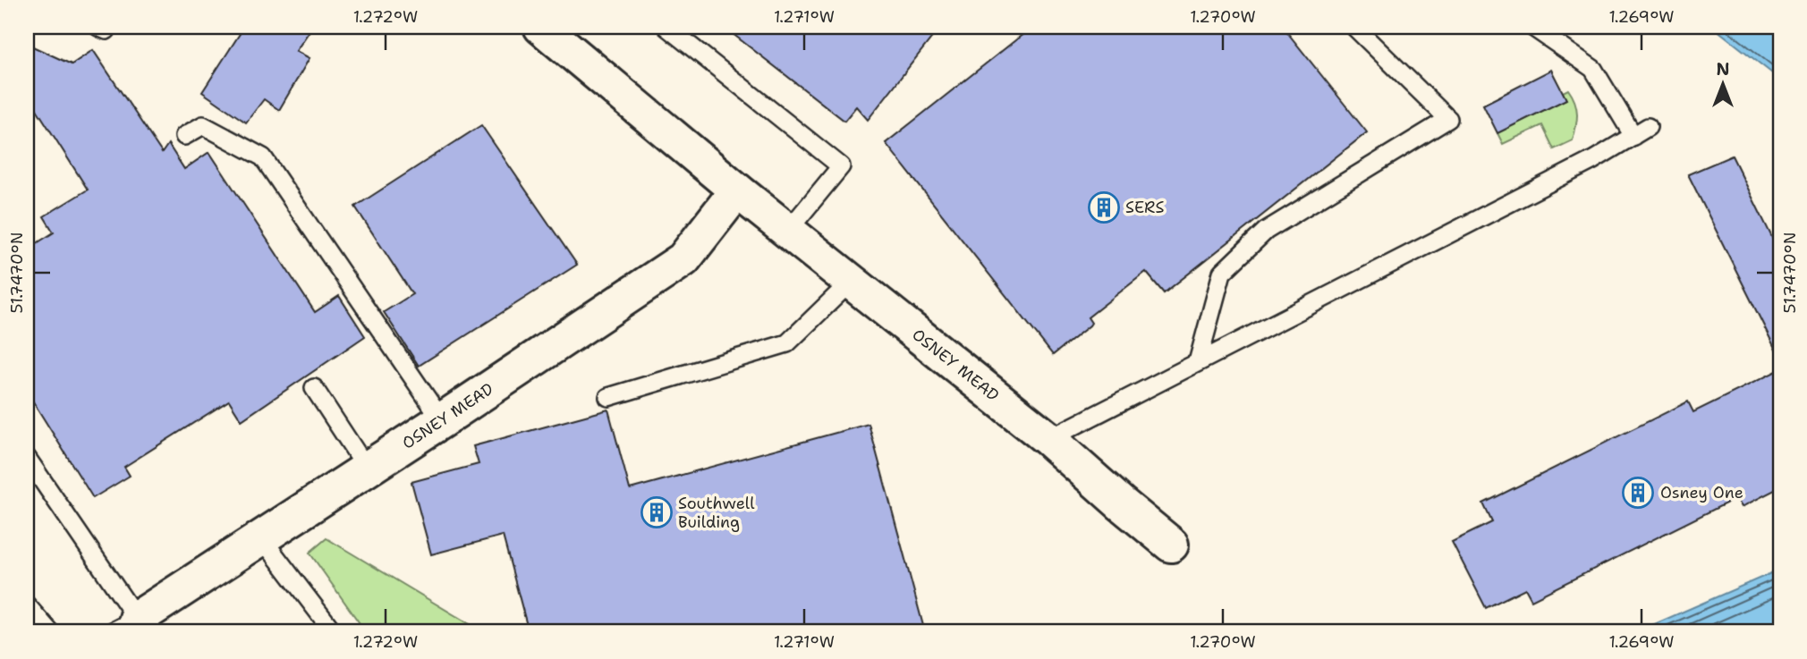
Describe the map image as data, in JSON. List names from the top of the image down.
{
  "streets": {
    "street": ["OSNEY MEAD"]
  },
  "places": {
    "building": ["SERS", "Osney One", "Southwell Building"]
  },
  "north": "top",
  "coordinates": [
    "1.272°W",
    "1.271°W",
    "1.270°W",
    "1.269°W",
    "51.7470°N"
  ]
}
